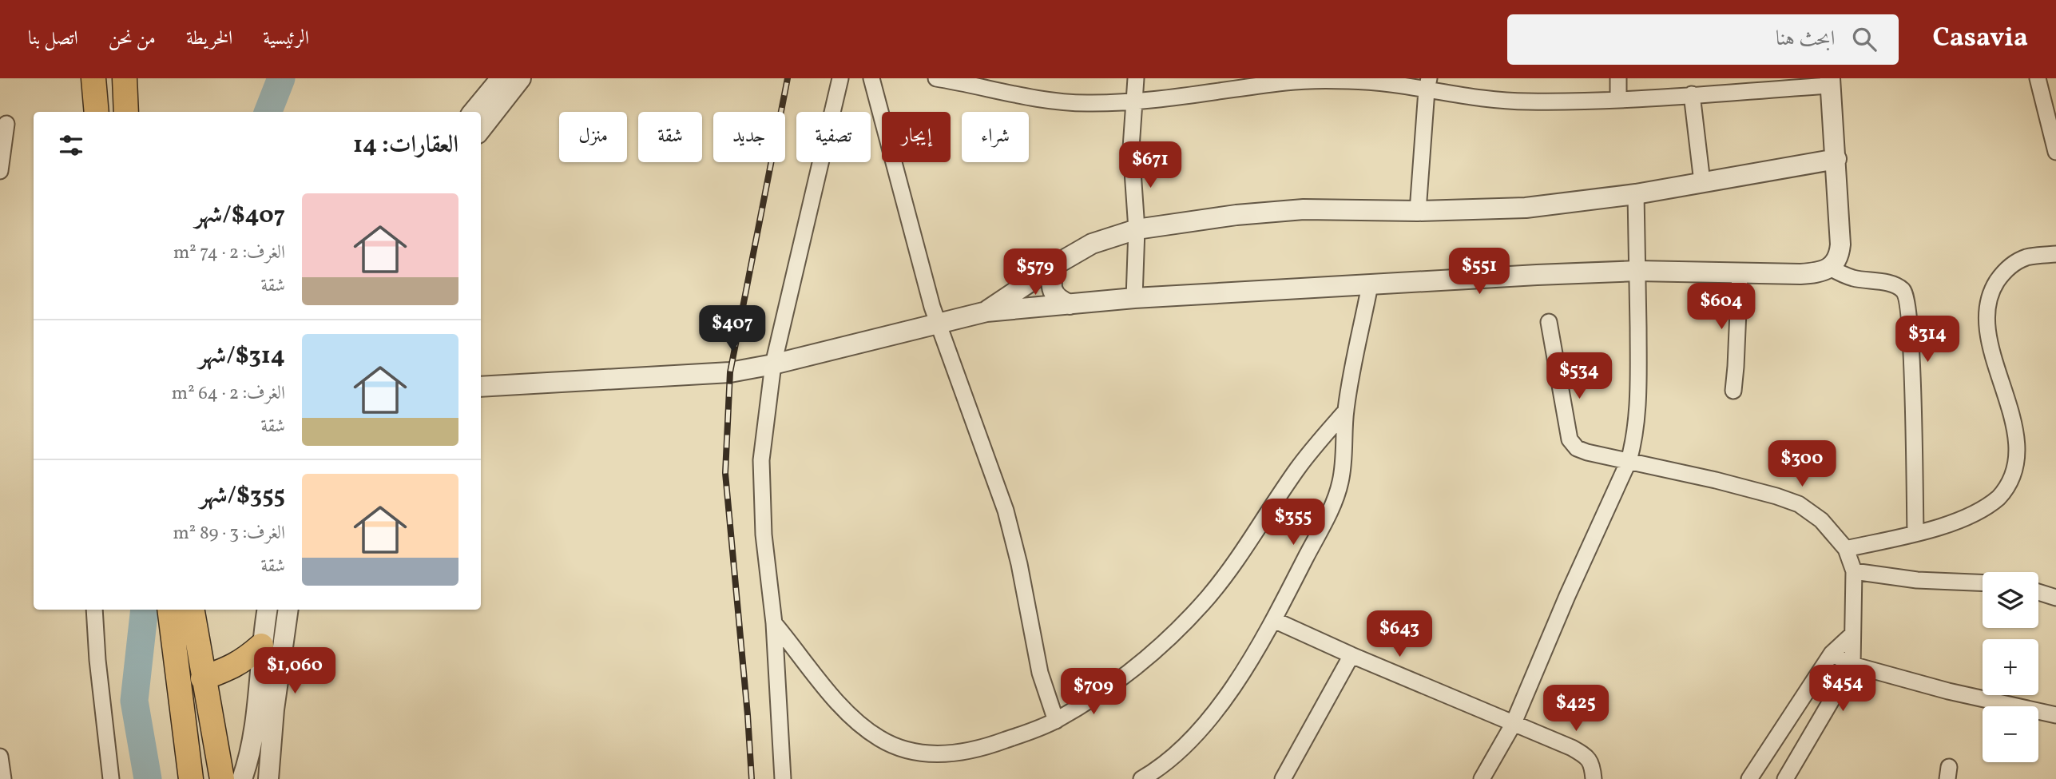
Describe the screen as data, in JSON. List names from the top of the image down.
{
  "page": {
    "header": "Casavia",
    "search": "ابحث هنا",
    "nav": [
      "الرئيسية",
      "الخريطة",
      "من نحن",
      "اتصل بنا"
    ],
    "chip": [
      "شراء",
      "إيجار",
      "تصفية",
      "جديد",
      "شقة",
      "منزل"
    ],
    "heading": "العقارات: 14",
    "price": [
      "$671",
      "$551",
      "$579",
      "$604",
      "$407",
      "$314",
      "$534",
      "$300",
      "$355",
      "$643",
      "$1,060",
      "$454",
      "$709",
      "$425"
    ],
    "list": [
      {
        "name": "$407/شهر",
        "note": "الغرف: 2 · 74 m² · شقة"
      },
      {
        "name": "$314/شهر",
        "note": "الغرف: 2 · 64 m² · شقة"
      },
      {
        "name": "$355/شهر",
        "note": "الغرف: 3 · 89 m² · شقة"
      }
    ],
    "map_buttons": ["+", "−"]
  }
}
